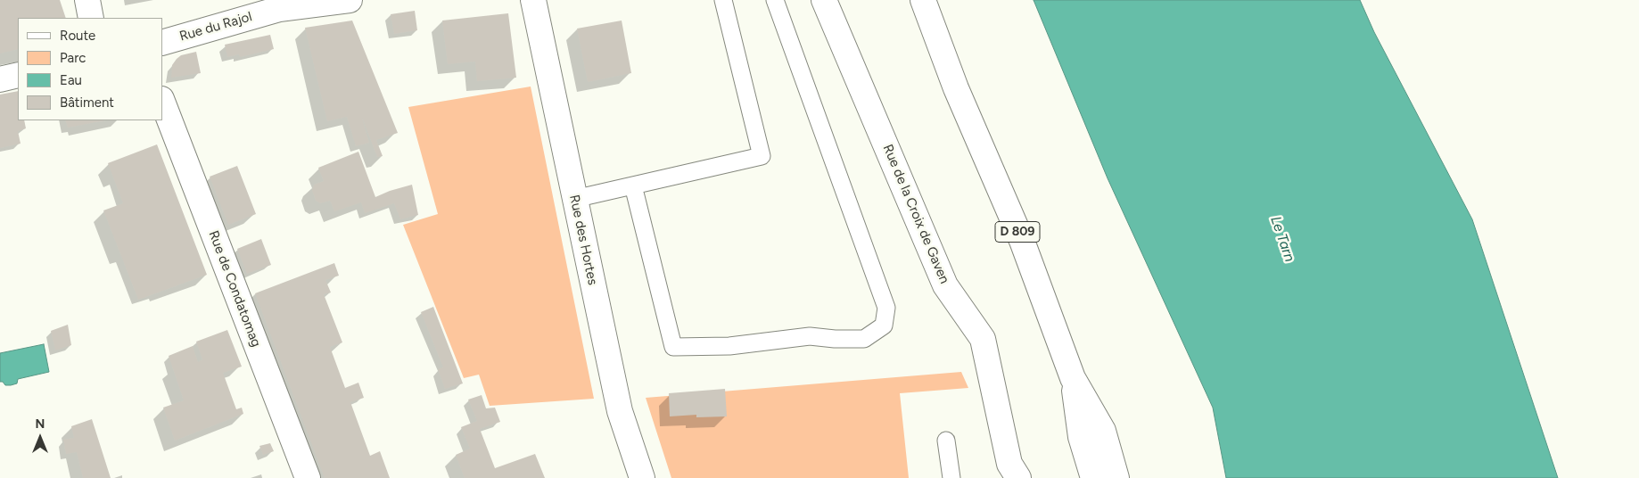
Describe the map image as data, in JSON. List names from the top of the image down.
{
  "streets": {
    "street": [
      "Rue du Rajol",
      "Rue de la Croix de Gaven",
      "D 809",
      "Rue des Hortes",
      "Rue de Condatomag"
    ]
  },
  "water": ["Le Tarn"],
  "legend": [
    "Route",
    "Parc",
    "Eau",
    "Bâtiment"
  ],
  "north": "top"
}
